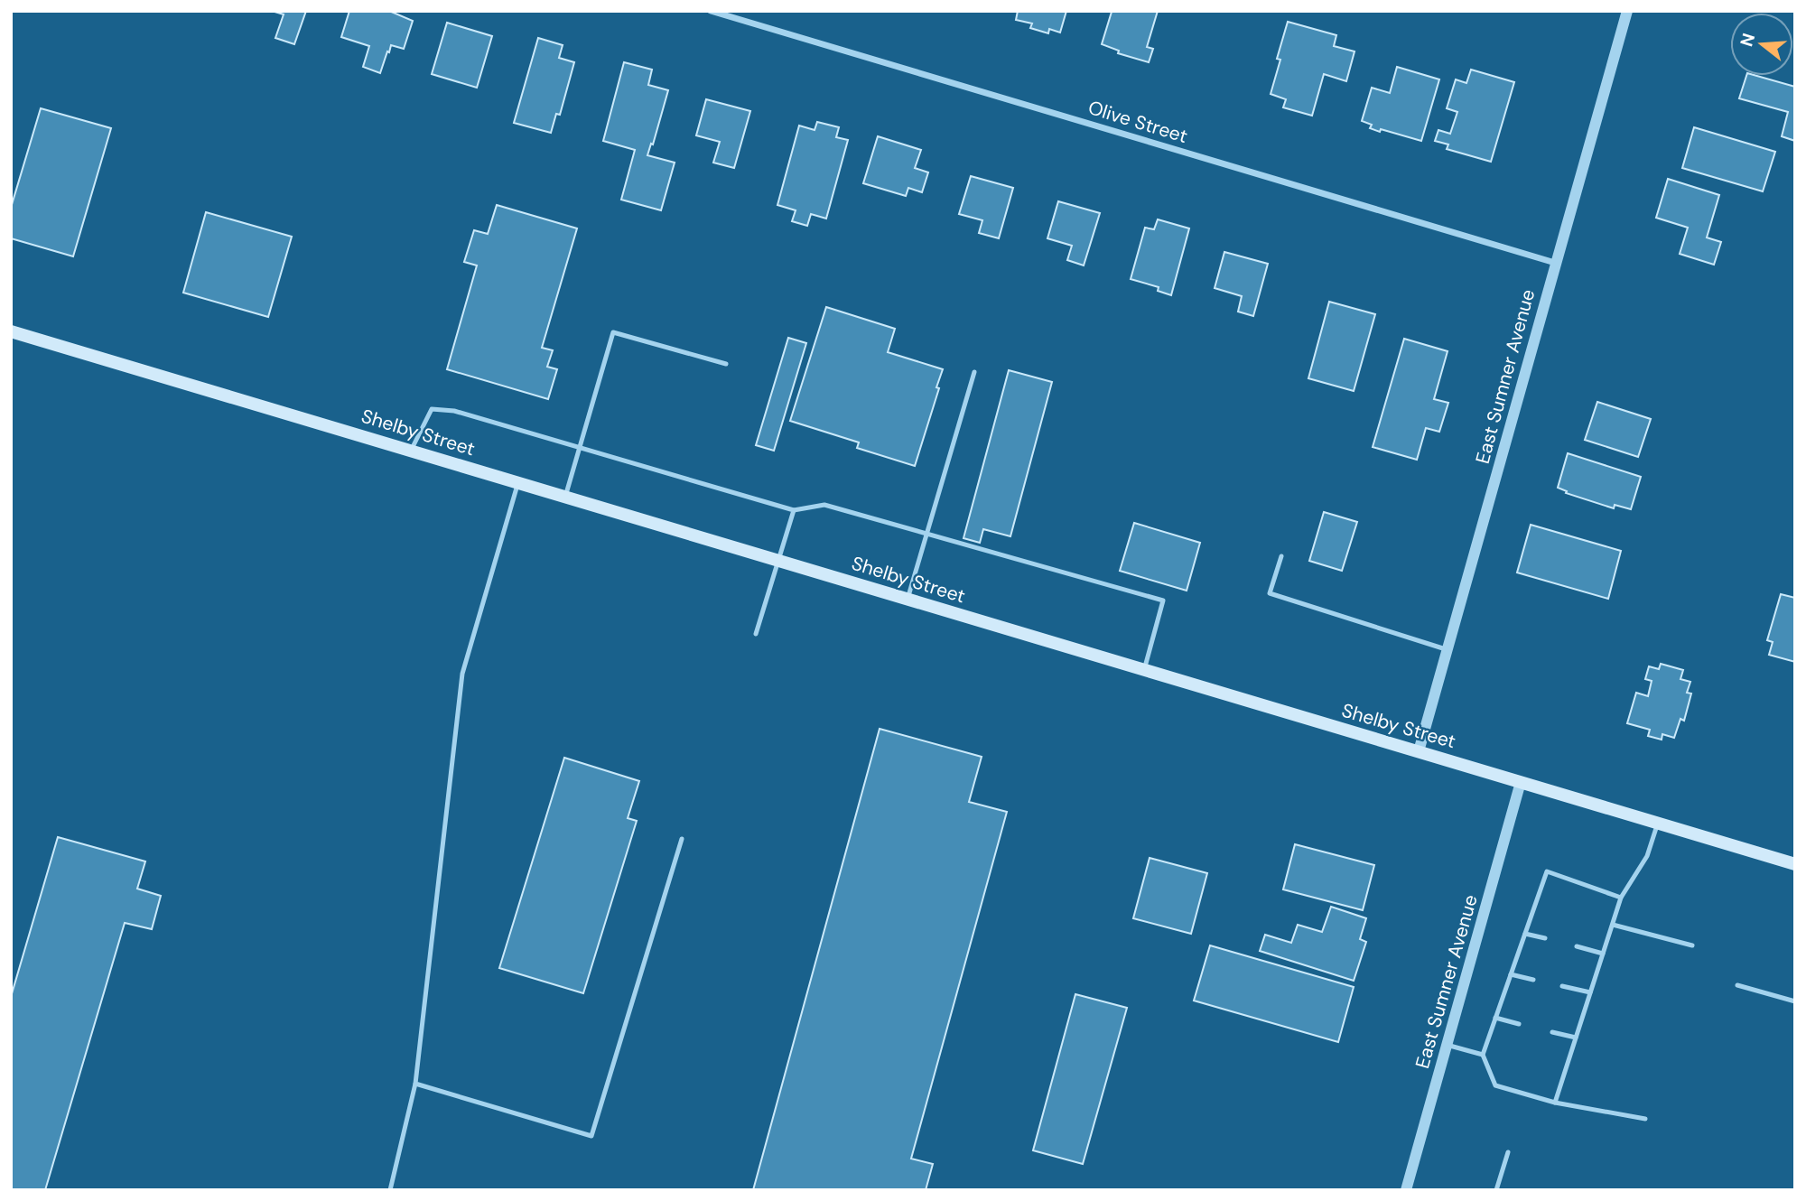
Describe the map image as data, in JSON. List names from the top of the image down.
{
  "streets": {
    "main road": ["Shelby Street"],
    "street": ["Olive Street", "East Sumner Avenue"]
  },
  "crossings": [
    ["Olive Street", "East Sumner Avenue"],
    ["East Sumner Avenue", "Shelby Street"]
  ],
  "north": "left"
}
